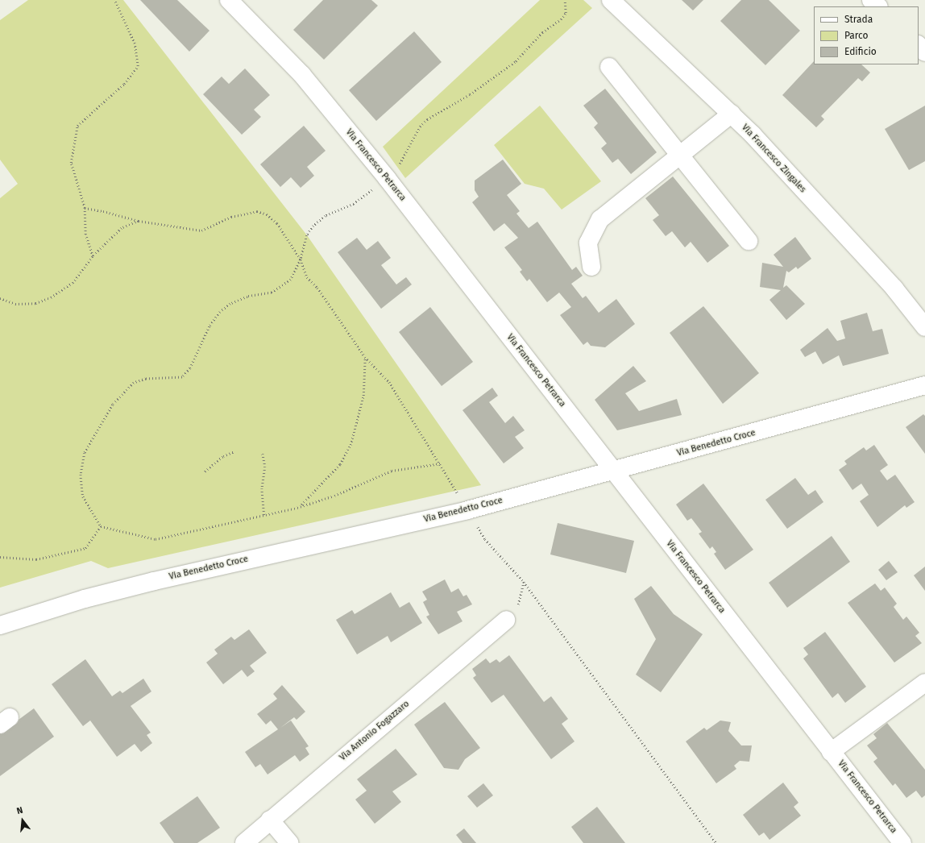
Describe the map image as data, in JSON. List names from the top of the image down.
{
  "streets": {
    "street": [
      "Via Francesco Zingales",
      "Via Francesco Petrarca",
      "Via Benedetto Croce",
      "Via Antonio Fogazzaro"
    ]
  },
  "crossings": [
    ["Via Francesco Petrarca", "Via Benedetto Croce"]
  ],
  "legend": ["Strada", "Parco", "Edificio"],
  "north": "top"
}
